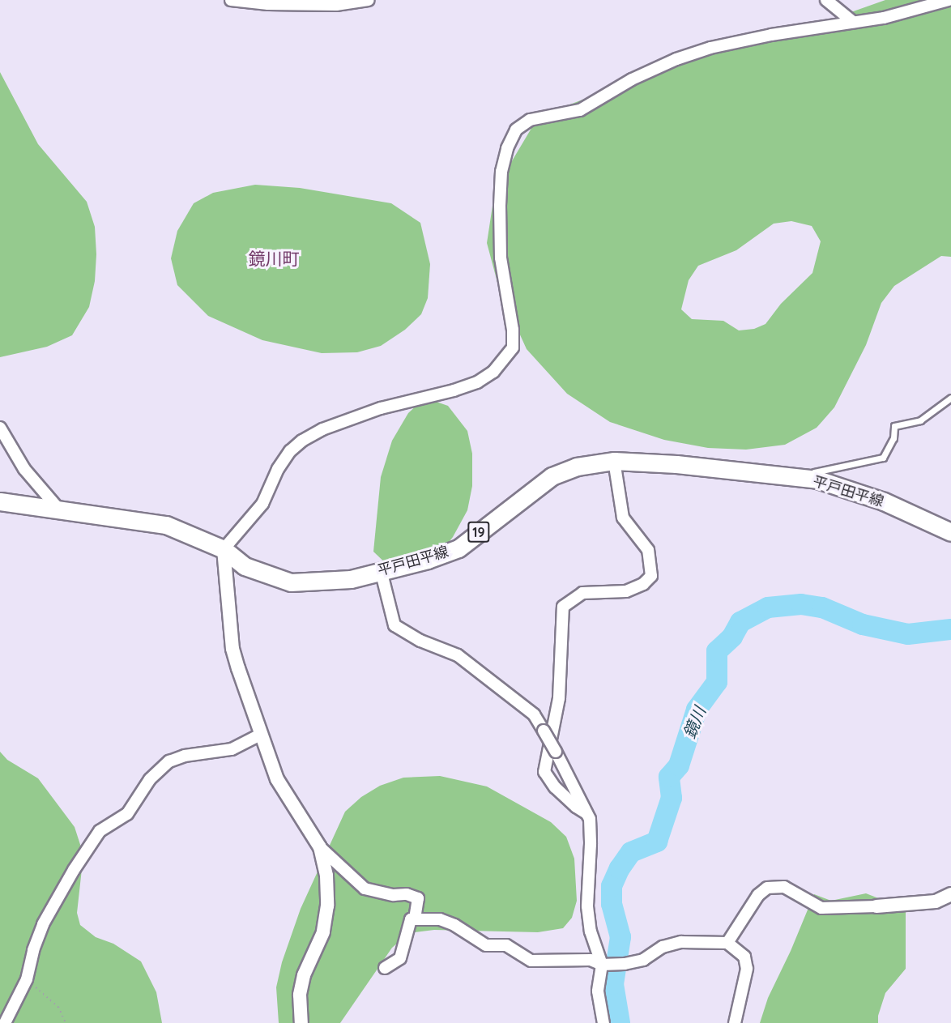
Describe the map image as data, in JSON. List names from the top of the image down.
{
  "streets": {
    "main road": ["平戸田平線", "19"]
  },
  "districts": ["鏡川町"],
  "water": ["鏡川"]
}
